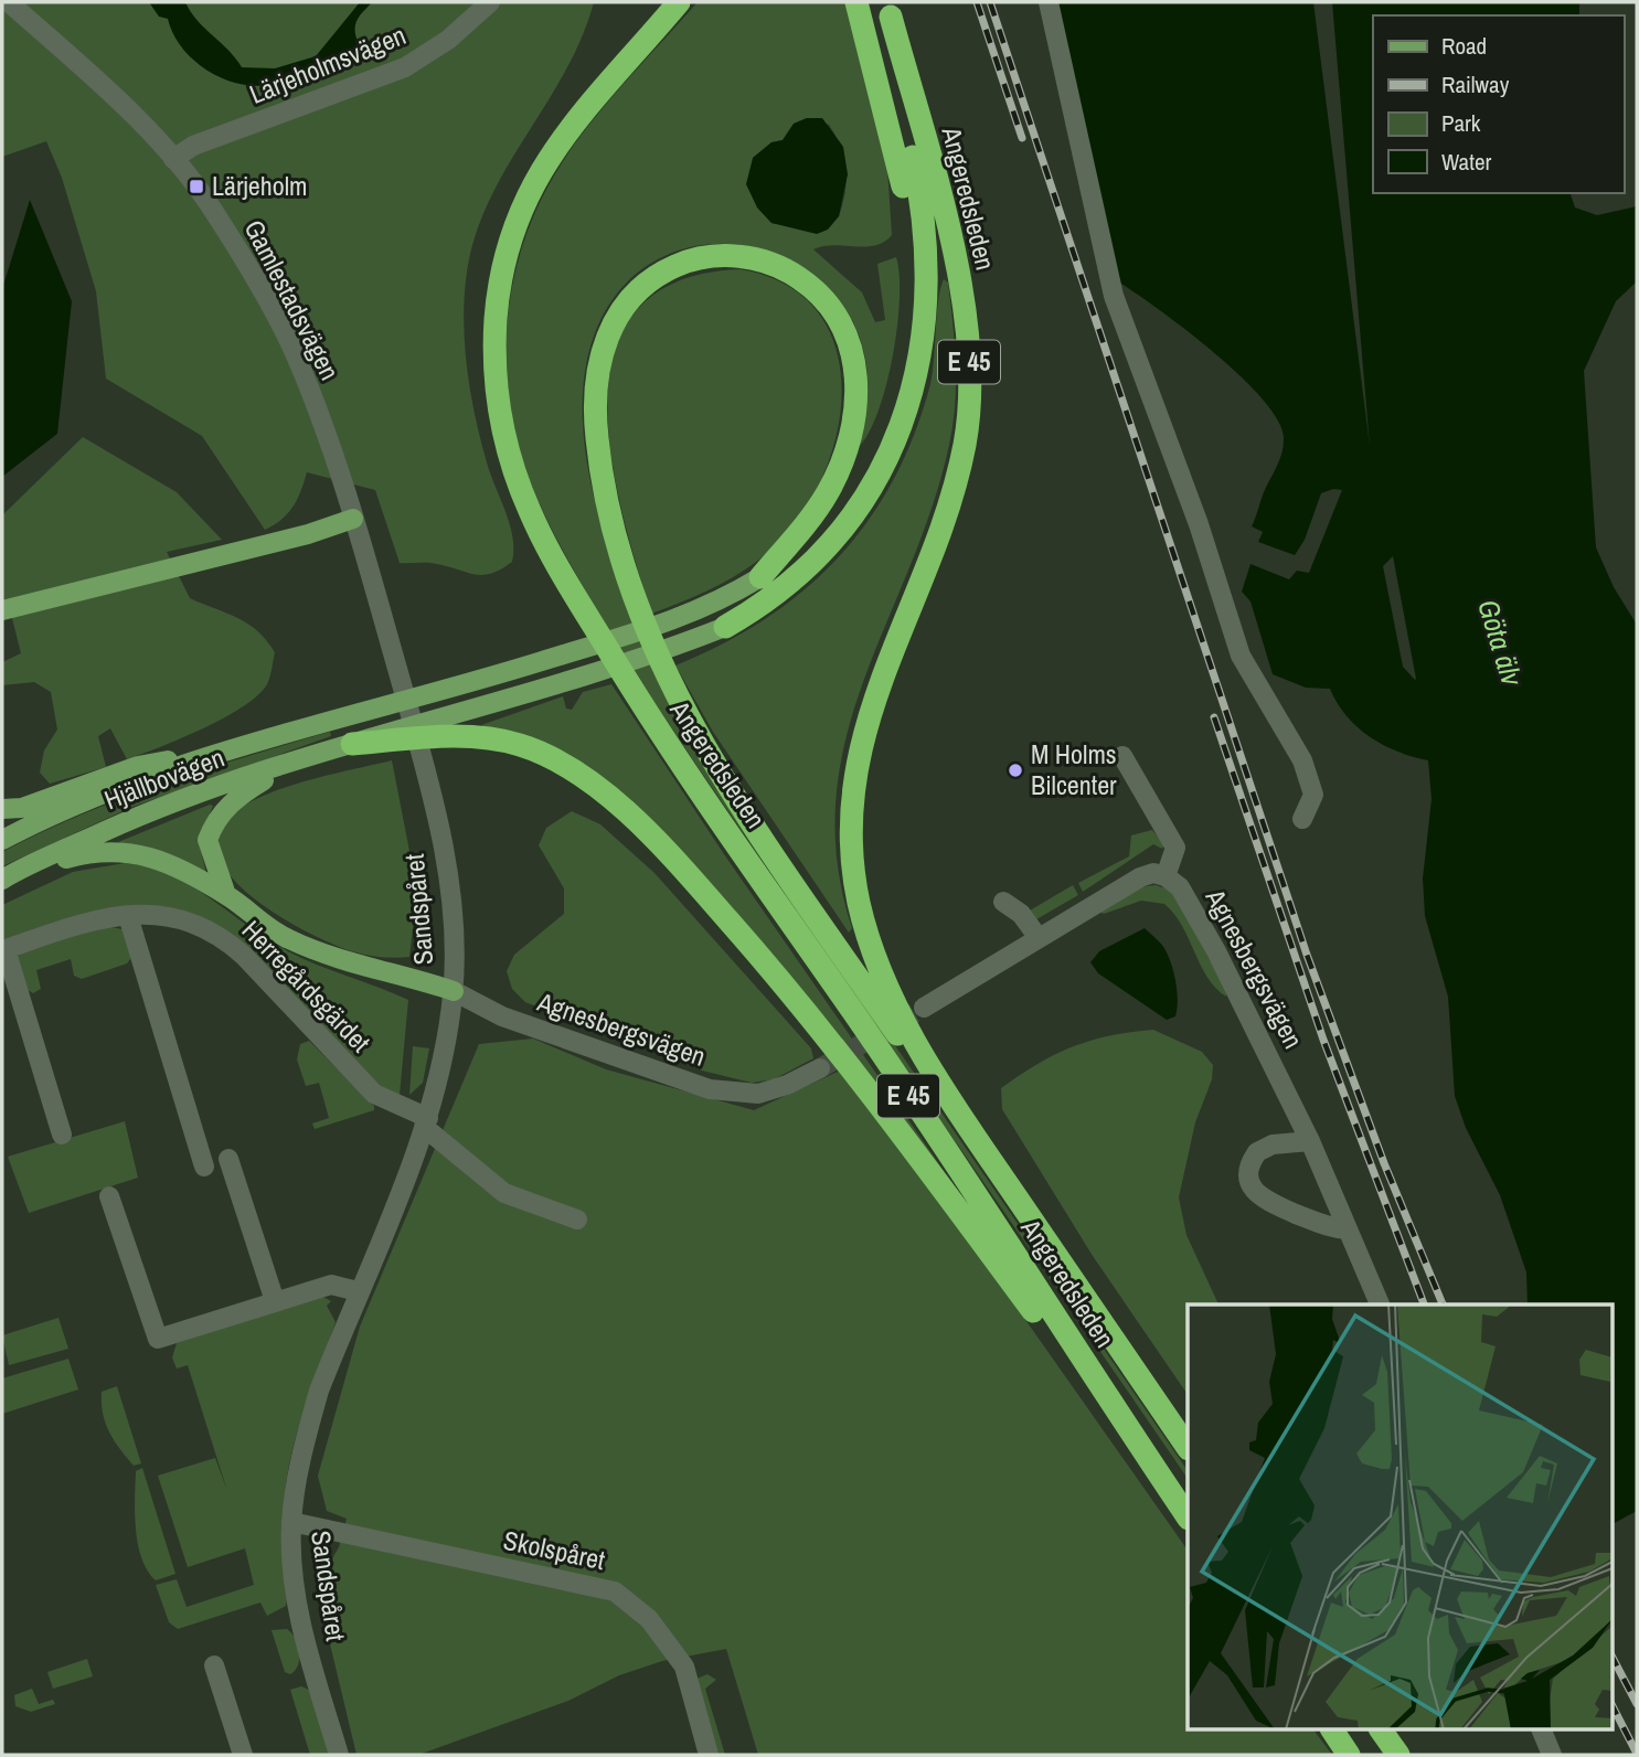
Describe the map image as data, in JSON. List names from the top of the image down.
{
  "streets": {
    "highway": ["Angeredsleden", "E 45"],
    "main road": ["Hjällbovägen"],
    "street": [
      "Lärjeholmsvägen",
      "Gamlestadsvägen",
      "Sandspåret",
      "Agnesbergsvägen",
      "Herregårdsgärdet",
      "Skolspåret"
    ]
  },
  "crossings": [
    ["Lärjeholmsvägen", "Gamlestadsvägen"],
    ["Gamlestadsvägen", "Sandspåret"],
    ["Sandspåret", "Agnesbergsvägen"],
    ["Sandspåret", "Herregårdsgärdet"],
    ["Sandspåret", "Skolspåret"]
  ],
  "water": ["Göta älv"],
  "places": {
    "transit": ["Lärjeholm"],
    "other": ["M Holms Bilcenter"]
  },
  "legend": [
    "Road",
    "Railway",
    "Park",
    "Water"
  ]
}
